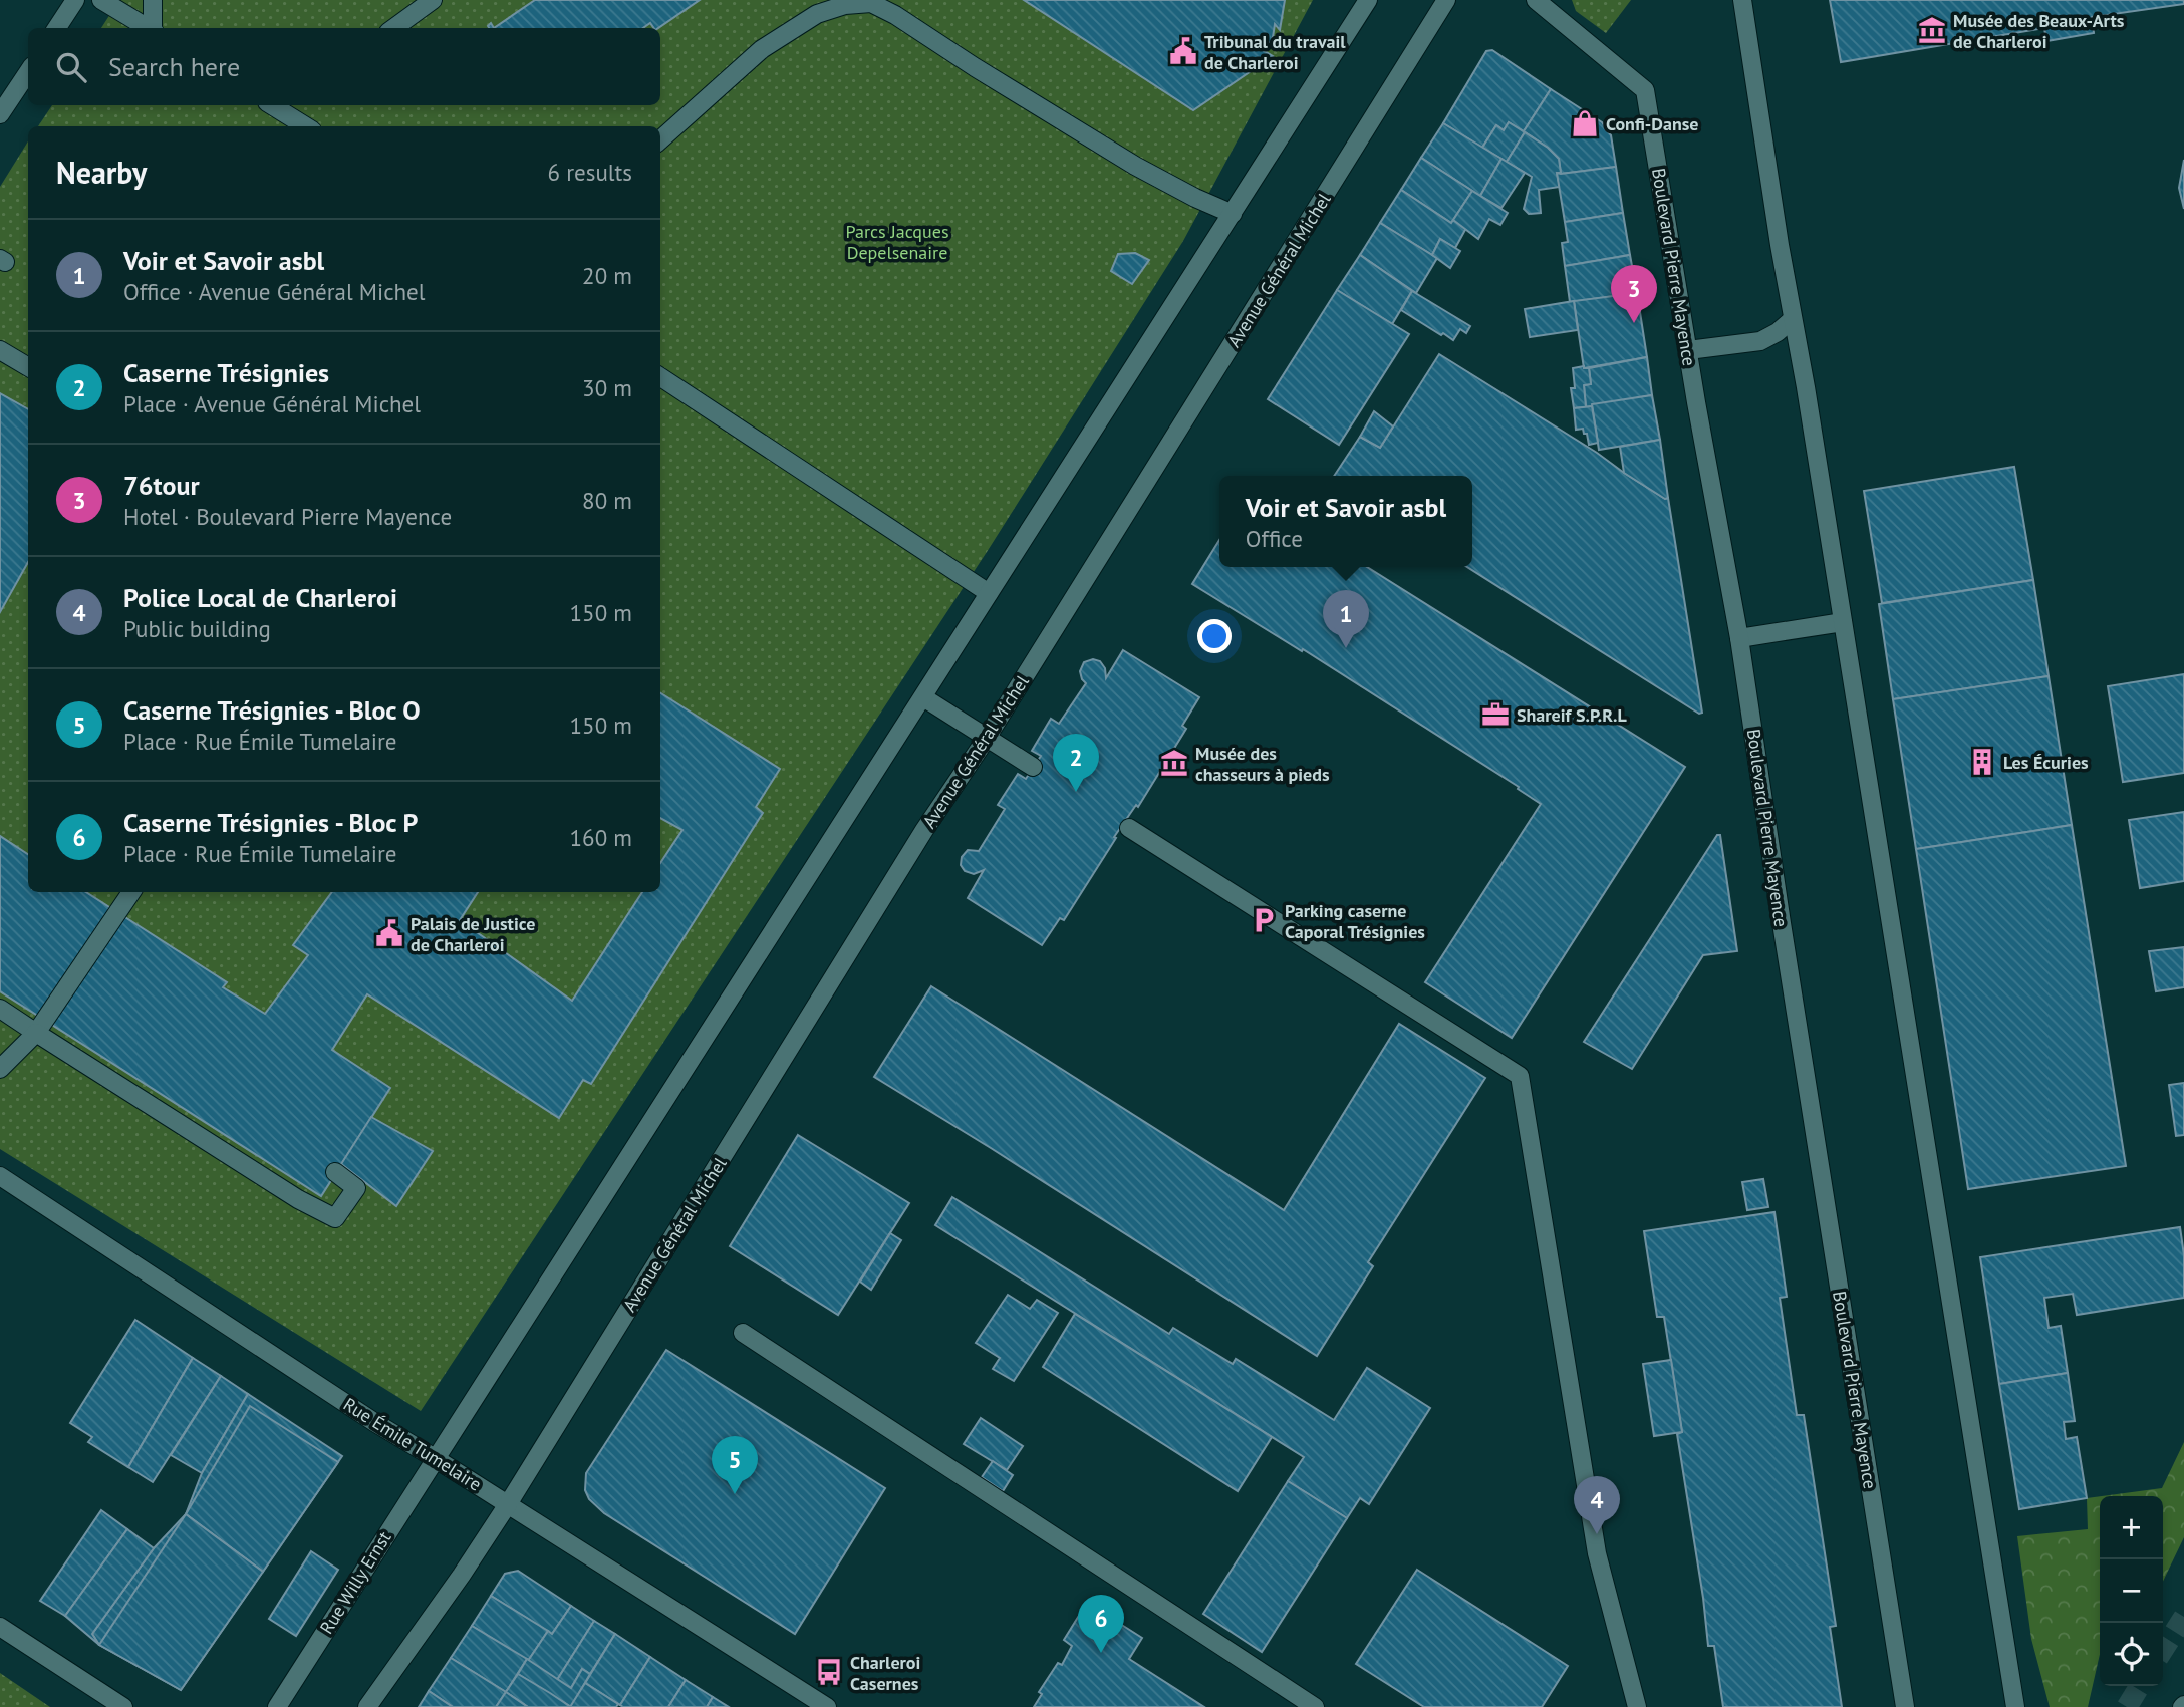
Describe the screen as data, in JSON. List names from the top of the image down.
{
  "streets": {
    "street": [
      "Boulevard Pierre Mayence",
      "Avenue Général Michel",
      "Rue Émile Tumelaire",
      "Rue Willy Ernst"
    ]
  },
  "crossings": [
    ["Avenue Général Michel", "Rue Émile Tumelaire"],
    ["Rue Émile Tumelaire", "Rue Willy Ernst"]
  ],
  "parks": ["Parcs Jacques Depelsenaire"],
  "places": {
    "museum": ["Musée des Beaux-Arts de Charleroi", "Musée des chasseurs à pieds"],
    "public building": ["Tribunal du travail de Charleroi", "Palais de Justice de Charleroi"],
    "shop": ["Confi-Danse"],
    "office": ["Shareif S.P.R.L"],
    "building": ["Les Écuries"],
    "parking": ["Parking caserne Caporal Trésignies"],
    "bus stop": ["Charleroi Casernes"]
  },
  "page": {
    "search": "Search here",
    "heading": ["Nearby", "6 results"],
    "list": [
      {
        "mark": "1",
        "name": "Voir et Savoir asbl",
        "note": "Office · Avenue Général Michel",
        "value": "20 m"
      },
      {
        "mark": "2",
        "name": "Caserne Trésignies",
        "note": "Place · Avenue Général Michel",
        "value": "30 m"
      },
      {
        "mark": "3",
        "name": "76tour",
        "note": "Hotel · Boulevard Pierre Mayence",
        "value": "80 m"
      },
      {
        "mark": "4",
        "name": "Police Local de Charleroi",
        "note": "Public building",
        "value": "150 m"
      },
      {
        "mark": "5",
        "name": "Caserne Trésignies - Bloc O",
        "note": "Place · Rue Émile Tumelaire",
        "value": "150 m"
      },
      {
        "mark": "6",
        "name": "Caserne Trésignies - Bloc P",
        "note": "Place · Rue Émile Tumelaire",
        "value": "160 m"
      }
    ],
    "pins": [
      "3",
      "1",
      "2",
      "5",
      "4",
      "6"
    ],
    "popup": ["Voir et Savoir asbl", "Office"],
    "map_buttons": ["+", "−"]
  }
}
